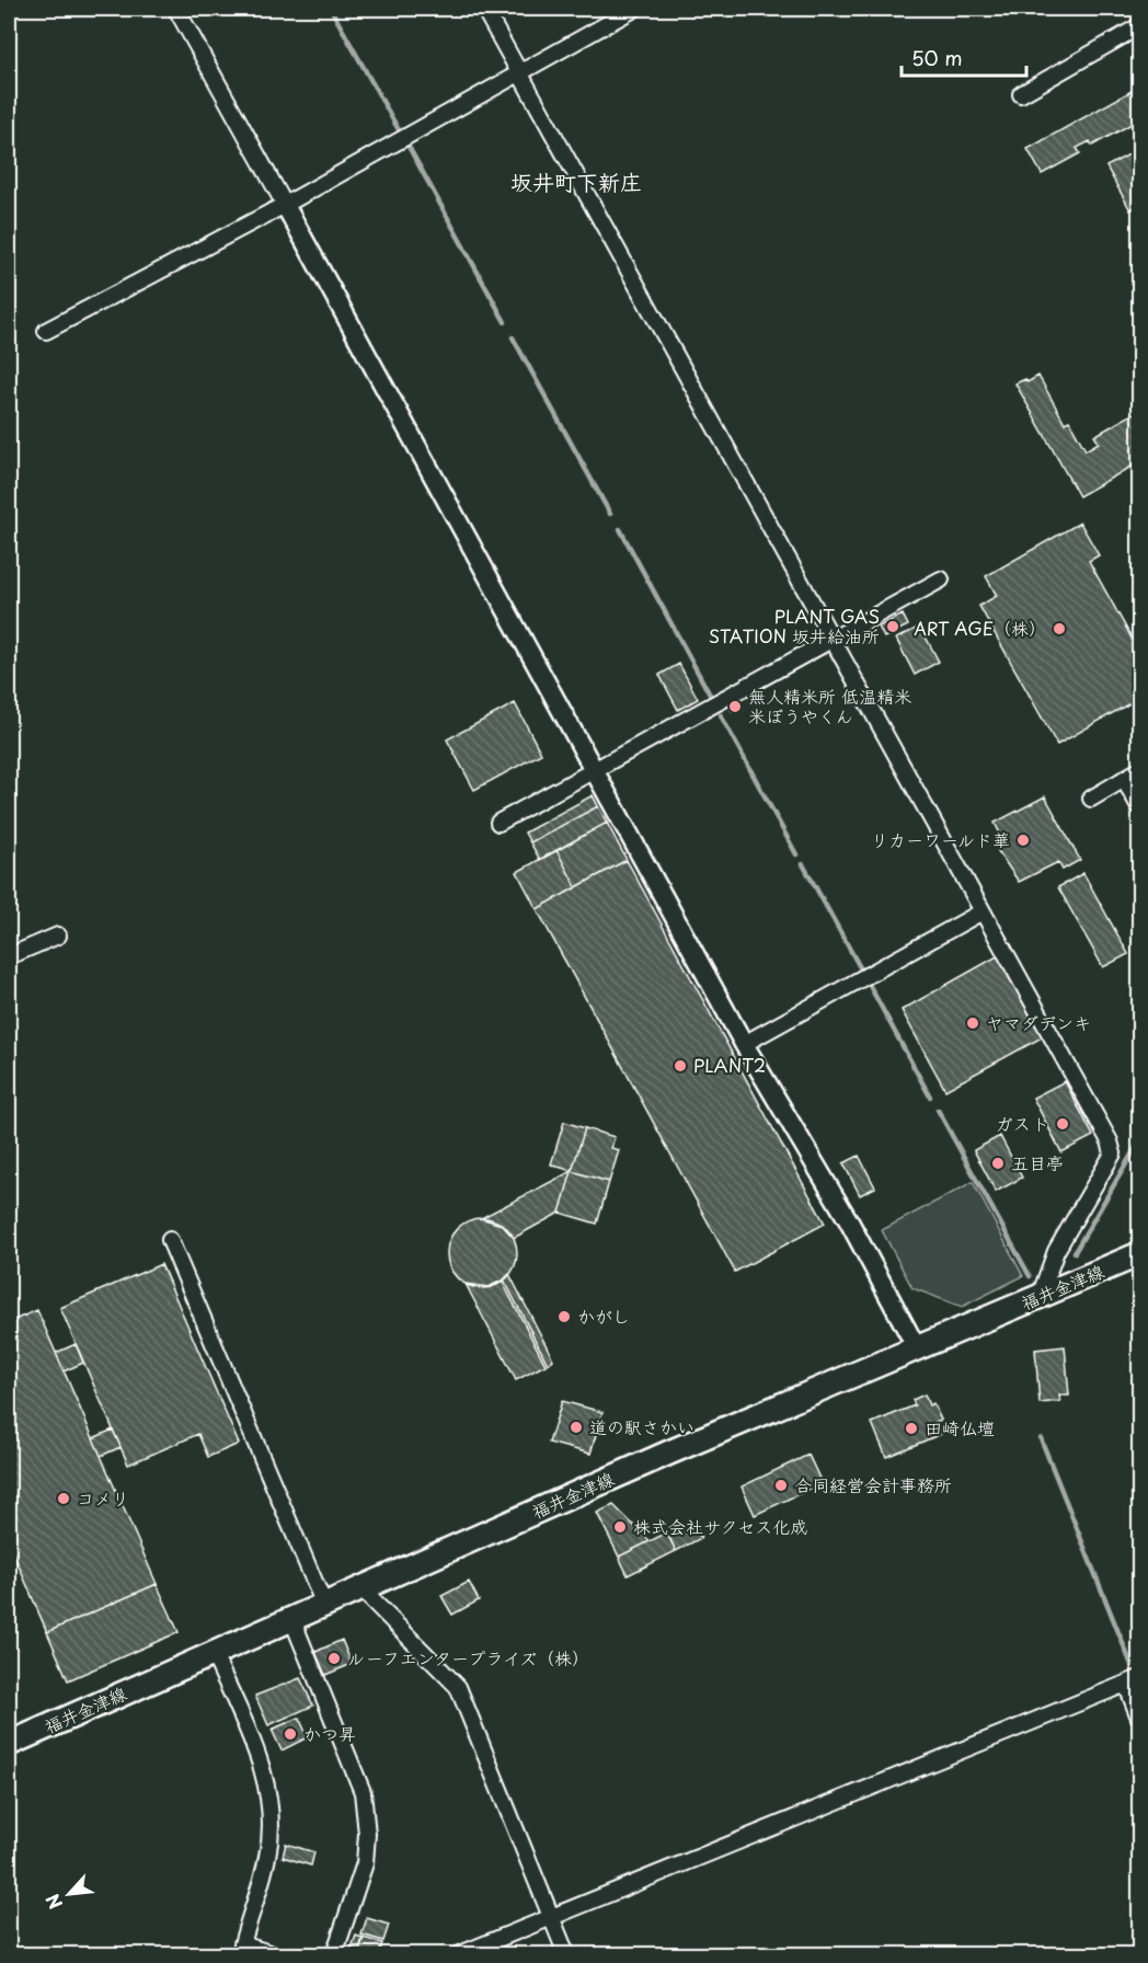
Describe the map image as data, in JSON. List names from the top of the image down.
{
  "streets": {
    "main road": ["福井金津線"]
  },
  "districts": ["坂井町下新庄"],
  "places": [
    "PLANT GAS STATION 坂井給油所",
    "ART AGE（株）",
    "無人精米所 低温精米 米ぼうやくん",
    "リカーワールド華",
    "ヤマダデンキ",
    "PLANT2",
    "ガスト",
    "五目亭",
    "かがし",
    "道の駅さかい",
    "田崎仏壇",
    "合同経営会計事務所",
    "コメリ",
    "株式会社サクセス化成",
    "ルーフエンタープライズ（株）",
    "かつ昇"
  ],
  "scale_bar": "50 m",
  "north": "bottom left"
}
